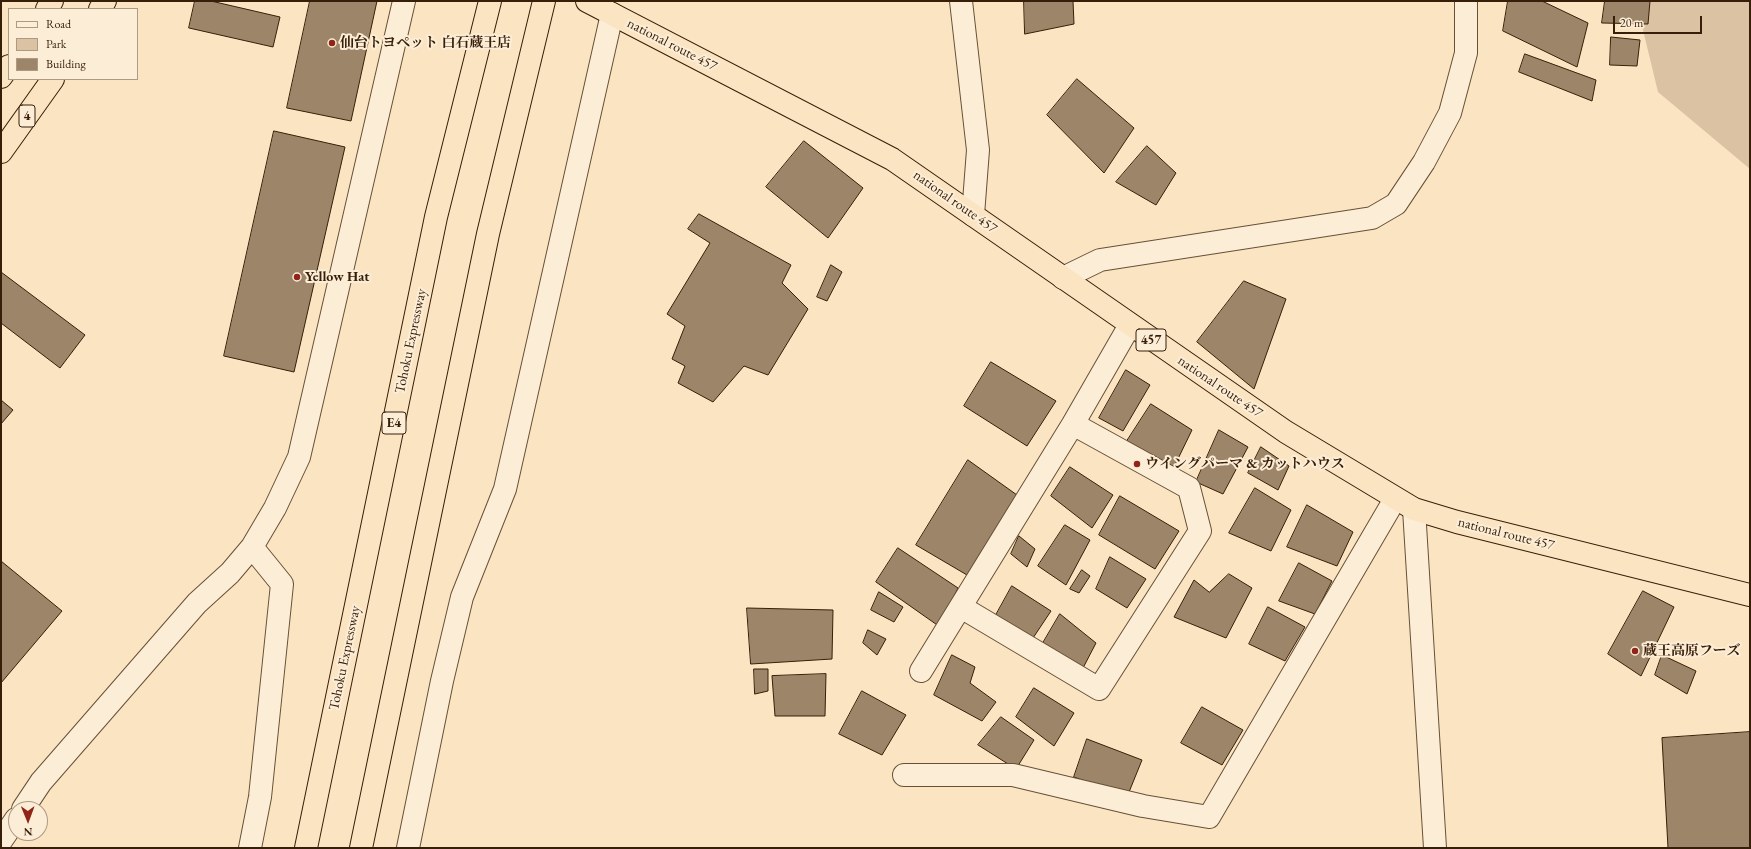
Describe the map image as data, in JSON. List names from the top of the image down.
{
  "streets": {
    "highway": [
      "national route 457",
      "4",
      "457",
      "Tohoku Expressway",
      "E4"
    ]
  },
  "places": [
    "仙台トヨペット 白石蔵王店",
    "Yellow Hat",
    "ウイングパーマ & カットハウス",
    "蔵王高原フーズ"
  ],
  "legend": ["Road", "Park", "Building"],
  "scale_bar": "20 m",
  "north": "bottom"
}
